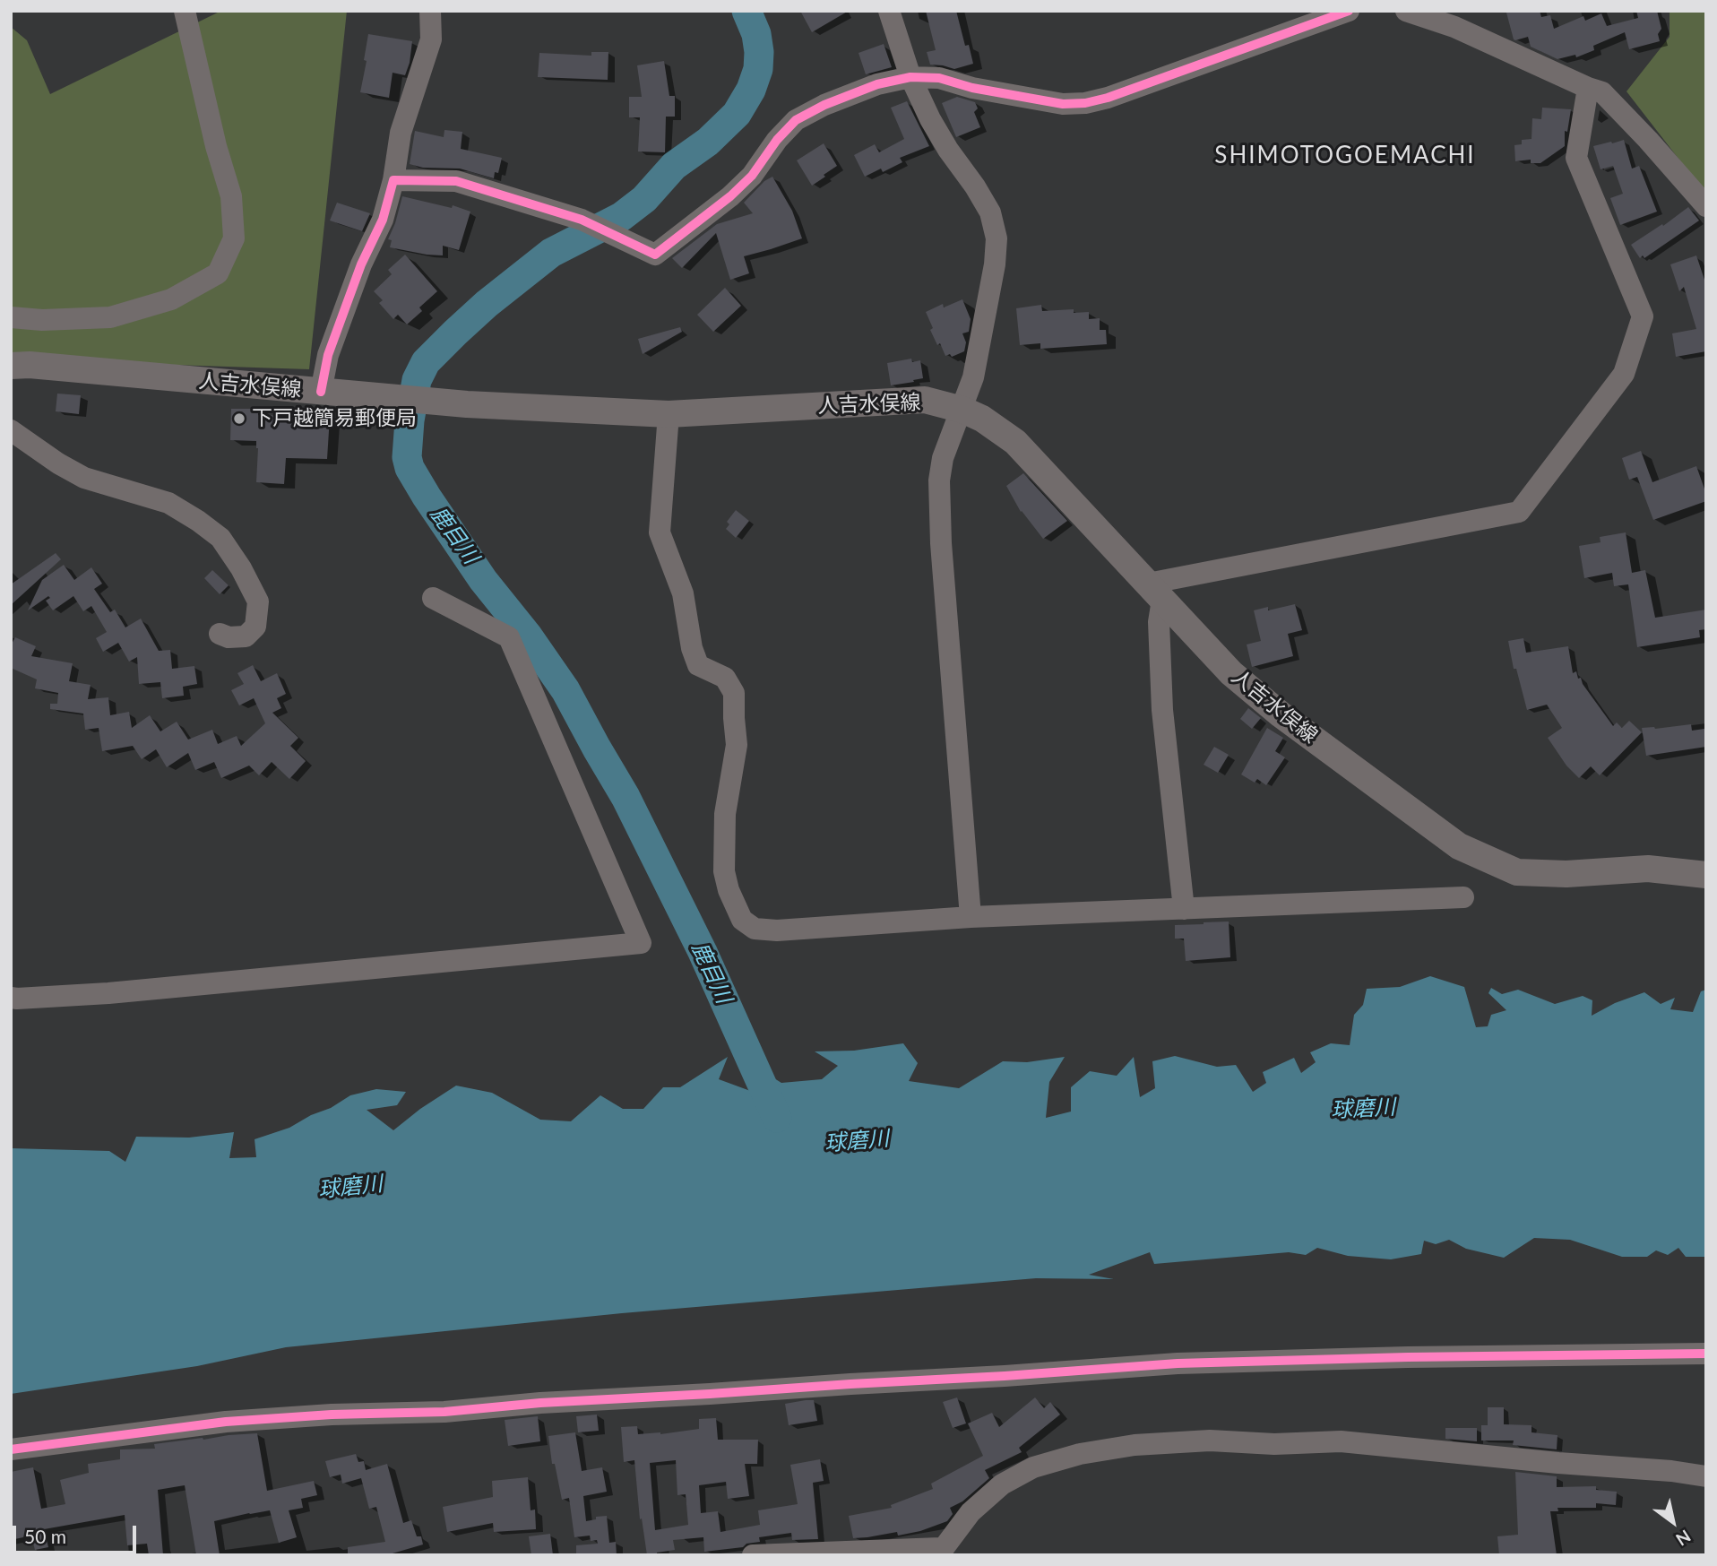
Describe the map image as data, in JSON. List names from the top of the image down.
{
  "streets": {
    "main road": ["人吉水俣線"]
  },
  "districts": ["SHIMOTOGOEMACHI"],
  "water": ["鹿目川", "球磨川"],
  "places": ["下戸越簡易郵便局"],
  "scale_bar": "50 m",
  "north": "bottom right"
}
